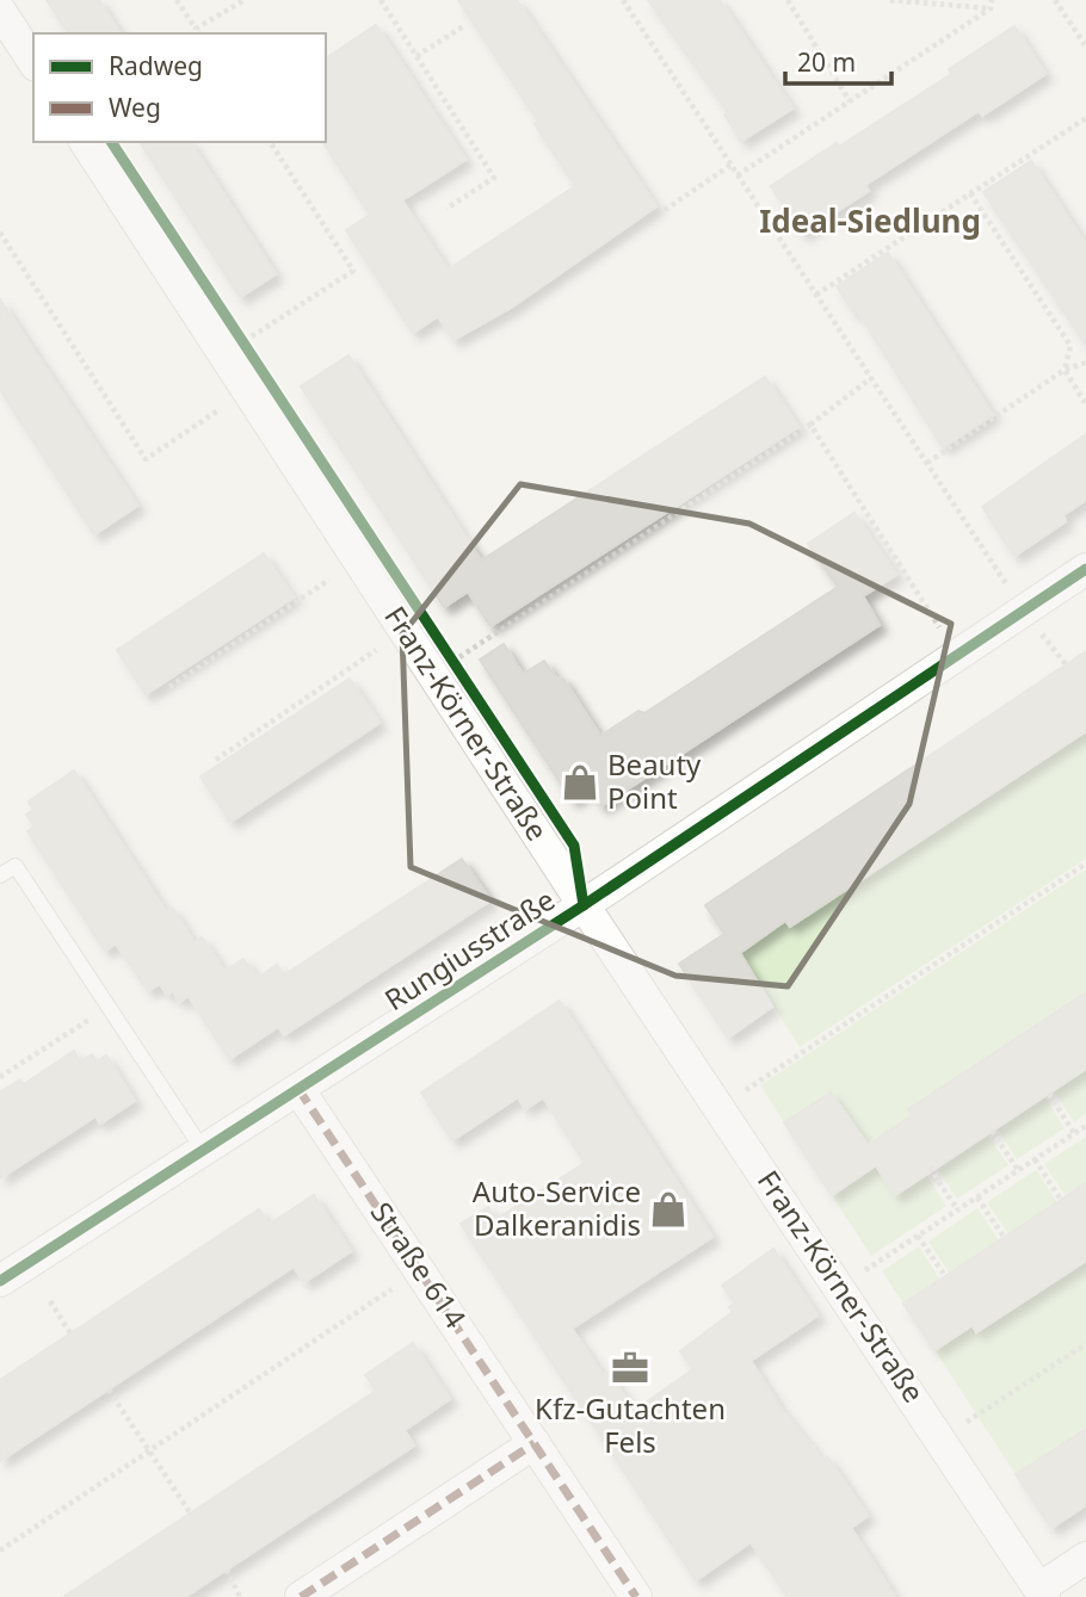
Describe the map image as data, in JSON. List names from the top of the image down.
{
  "streets": {
    "street": ["Franz-Körner-Straße", "Rungiusstraße", "Straße 614"]
  },
  "crossings": [
    ["Franz-Körner-Straße", "Rungiusstraße"],
    ["Rungiusstraße", "Straße 614"]
  ],
  "districts": ["Ideal-Siedlung"],
  "places": {
    "shop": ["Beauty Point", "Auto-Service Dalkeranidis"],
    "office": ["Kfz-Gutachten Fels"]
  },
  "legend": ["Radweg", "Weg"],
  "scale_bar": "20 m"
}
